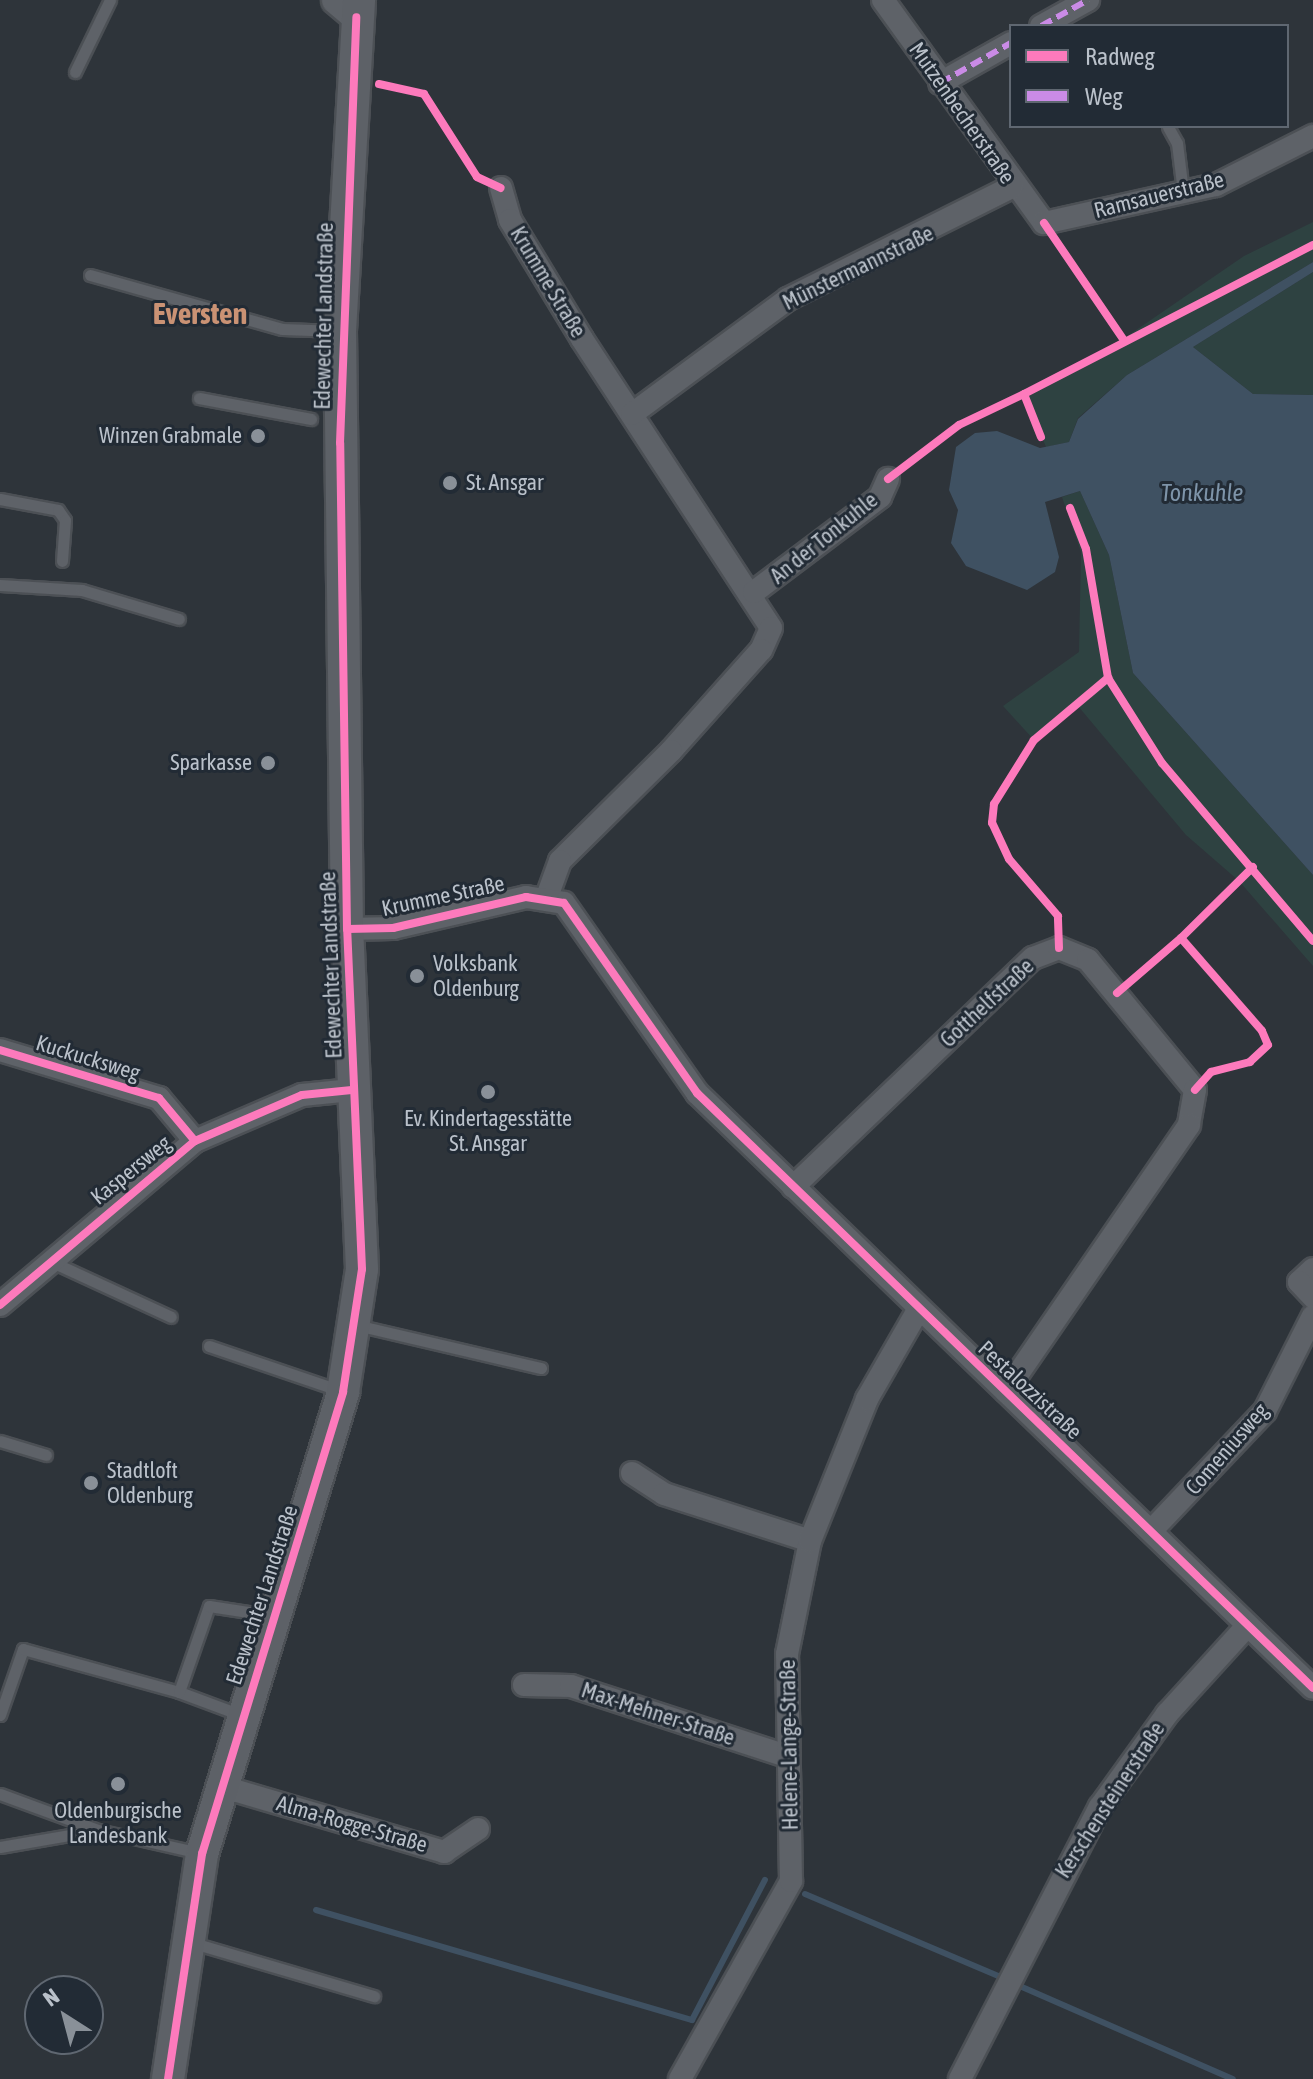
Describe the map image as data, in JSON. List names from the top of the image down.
{
  "streets": {
    "main road": ["Edewechter Landstraße"],
    "street": [
      "Mutzenbecherstraße",
      "Ramsauerstraße",
      "Münstermannstraße",
      "Krumme Straße",
      "An der Tonkuhle",
      "Gotthelfstraße",
      "Kuckucksweg",
      "Kaspersweg",
      "Pestalozzistraße",
      "Comeniusweg",
      "Max-Mehner-Straße",
      "Helene-Lange-Straße",
      "Kerschensteinerstraße",
      "Alma-Rogge-Straße"
    ]
  },
  "crossings": [
    ["Mutzenbecherstraße", "Ramsauerstraße"],
    ["Mutzenbecherstraße", "Münstermannstraße"],
    ["Münstermannstraße", "Krumme Straße"],
    ["Krumme Straße", "Edewechter Landstraße"],
    ["Krumme Straße", "An der Tonkuhle"],
    ["Krumme Straße", "Pestalozzistraße"],
    ["Edewechter Landstraße", "Kaspersweg"],
    ["Edewechter Landstraße", "Alma-Rogge-Straße"],
    ["Gotthelfstraße", "Pestalozzistraße"],
    ["Kuckucksweg", "Kaspersweg"],
    ["Pestalozzistraße", "Comeniusweg"],
    ["Pestalozzistraße", "Helene-Lange-Straße"],
    ["Pestalozzistraße", "Kerschensteinerstraße"],
    ["Max-Mehner-Straße", "Helene-Lange-Straße"]
  ],
  "districts": ["Eversten"],
  "water": ["Tonkuhle"],
  "places": [
    "Winzen Grabmale",
    "St. Ansgar",
    "Sparkasse",
    "Volksbank Oldenburg",
    "Ev. Kindertagesstätte St. Ansgar",
    "Stadtloft Oldenburg",
    "Oldenburgische Landesbank"
  ],
  "legend": ["Radweg", "Weg"],
  "north": "top left"
}
